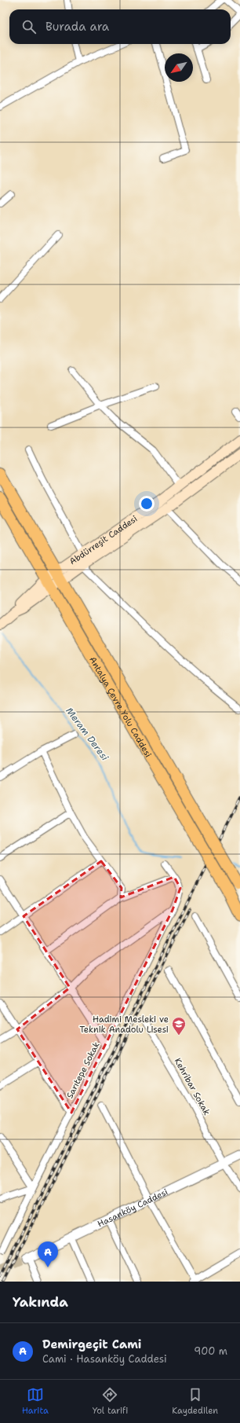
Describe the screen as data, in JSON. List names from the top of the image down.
{
  "streets": {
    "highway": ["Antalya Çevre Yolu Caddesi"],
    "main road": ["Abdürreşit Caddesi"],
    "street": ["Sarıtepe Sokak", "Kehribar Sokak", "Hasanköy Caddesi"]
  },
  "crossings": [
    ["Abdürreşit Caddesi", "Antalya Çevre Yolu Caddesi"],
    ["Kehribar Sokak", "Hasanköy Caddesi"]
  ],
  "water": ["Meram Deresi"],
  "places": {
    "school or university": ["Hadimi Mesleki ve Teknik Anadolu Lisesi"]
  },
  "north": "bottom left",
  "page": {
    "search": "Burada ara",
    "pins": "A",
    "heading": "Yakında",
    "list": [
      {
        "mark": "A",
        "name": "Demirgeçit Cami",
        "note": "Cami · Hasanköy Caddesi",
        "value": "900 m"
      }
    ],
    "nav": ["Harita", "Yol tarifi", "Kaydedilen"]
  }
}
